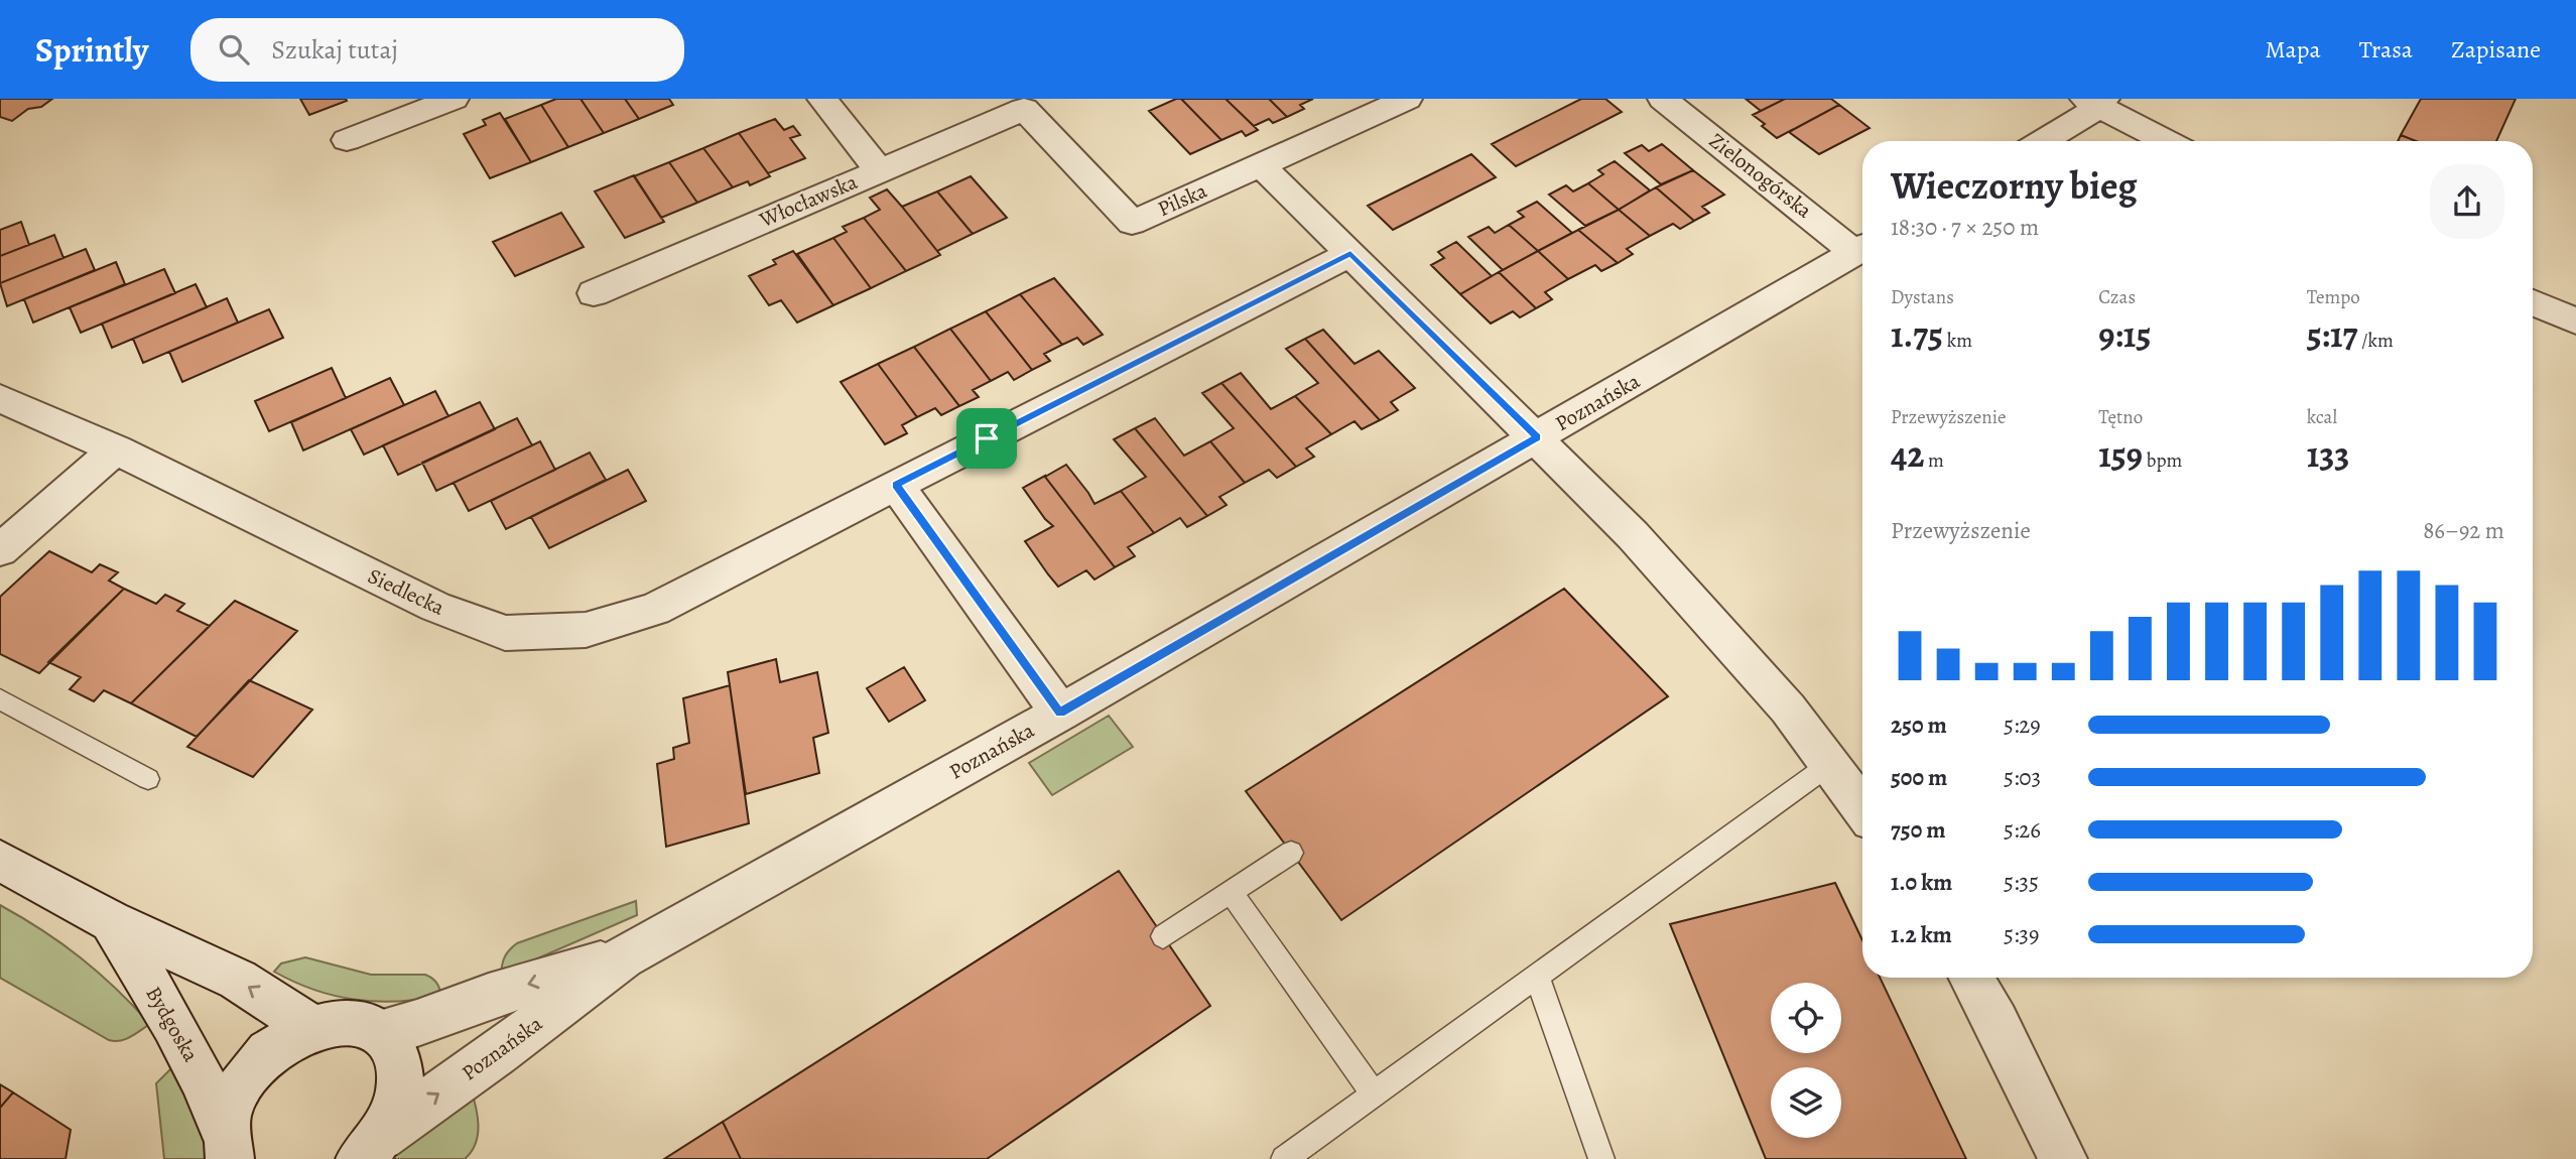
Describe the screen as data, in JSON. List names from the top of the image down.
{
  "streets": {
    "street": [
      "Zielonogórska",
      "Pilska",
      "Włocławska",
      "Poznańska",
      "Siedlecka",
      "Bydgoska"
    ]
  },
  "crossings": [
    ["Pilska", "Włocławska"]
  ],
  "one_way": ["Bydgoska"],
  "page": {
    "header": "Sprintly",
    "search": "Szukaj tutaj",
    "nav": ["Mapa", "Trasa", "Zapisane"],
    "heading": ["Wieczorny bieg", "18:30 · 7 × 250 m"],
    "stats": [
      ["Dystans", "1.75 km"],
      ["Czas", "9:15"],
      ["Tempo", "5:17 /km"],
      ["Przewyższenie", "42 m"],
      ["Tętno", "159 bpm"],
      ["kcal", "133"]
    ],
    "chart": ["Przewyższenie", "86–92 m"],
    "list": [
      {
        "name": "250 m",
        "note": "5:29"
      },
      {
        "name": "500 m",
        "note": "5:03"
      },
      {
        "name": "750 m",
        "note": "5:26"
      },
      {
        "name": "1.0 km",
        "note": "5:35"
      },
      {
        "name": "1.2 km",
        "note": "5:39"
      }
    ]
  }
}
